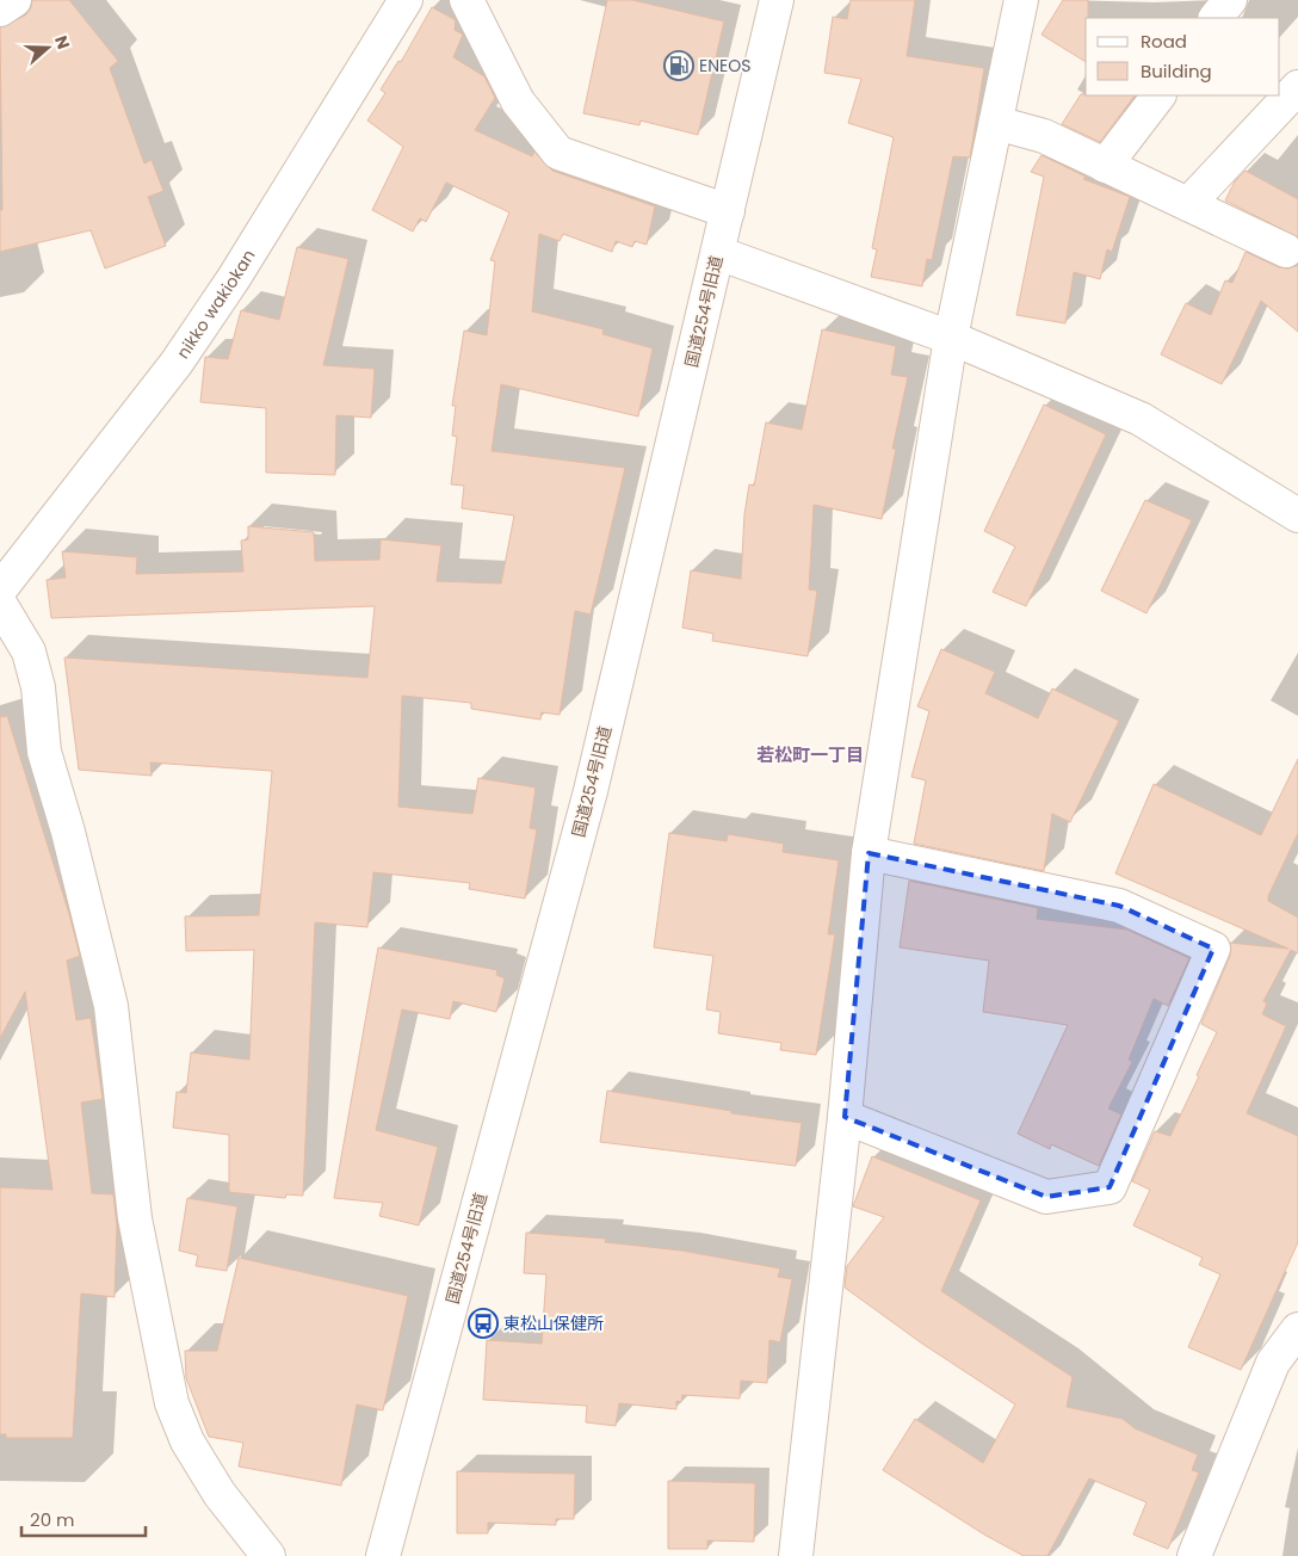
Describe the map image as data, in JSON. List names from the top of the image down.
{
  "streets": {
    "street": ["nikko wakiokan", "国道254号旧道"]
  },
  "districts": ["若松町一丁目"],
  "places": {
    "fuel station": ["ENEOS"],
    "bus stop": ["東松山保健所"]
  },
  "legend": ["Road", "Building"],
  "scale_bar": "20 m",
  "north": "right"
}
